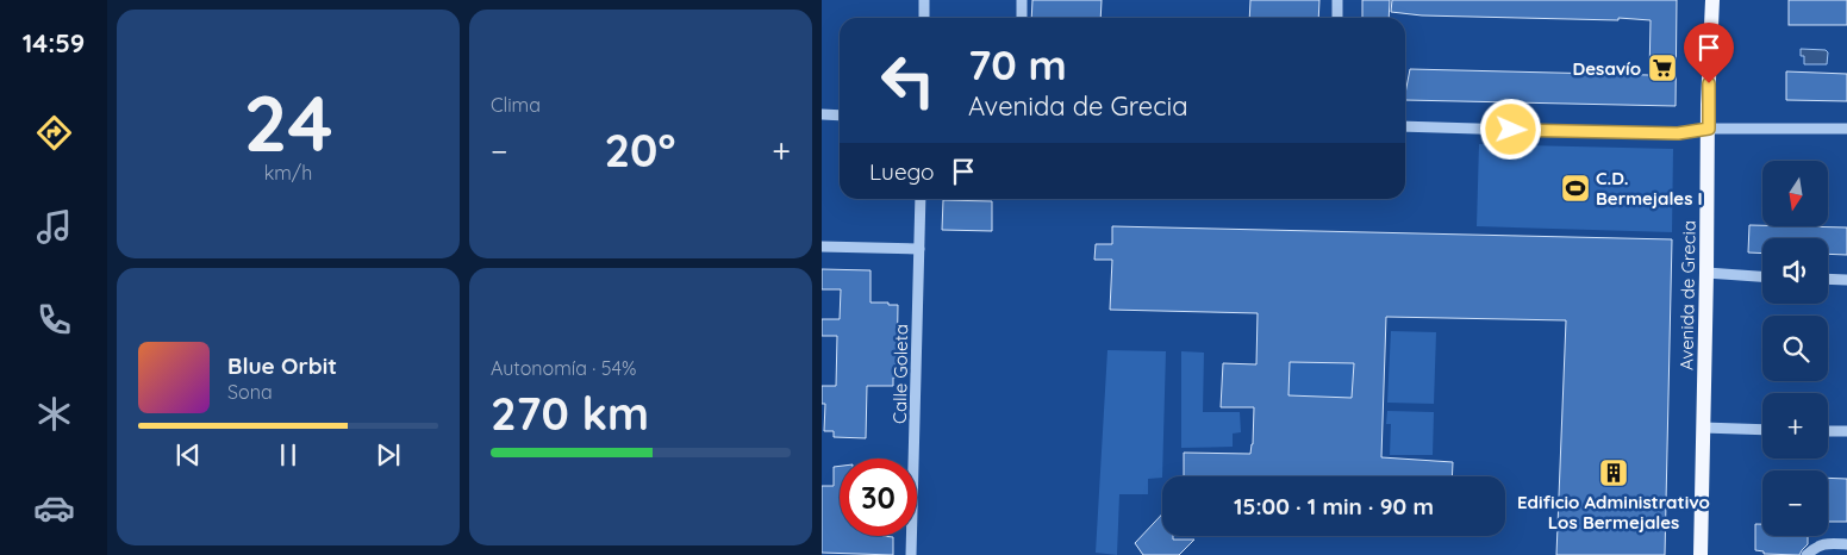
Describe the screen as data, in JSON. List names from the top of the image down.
{
  "streets": {
    "main road": ["Avenida de Grecia"],
    "street": ["Calle Goleta"]
  },
  "places": {
    "supermarket": ["Desavío"],
    "sports": ["C.D. Bermejales I"],
    "building": ["Edificio Administrativo Los Bermejales"]
  },
  "north": "bottom",
  "page": {
    "tabs": "14:59",
    "tile": [
      ["24", "km/h"],
      "Clima",
      ["Autonomía · 54%", "270 km"]
    ],
    "turn": ["70 m", "Avenida de Grecia"],
    "heat": ["−", "20°", "+"],
    "then": "Luego",
    "map_buttons": ["+", "−"],
    "song": ["Blue Orbit", "Sona"],
    "limit": "30",
    "trip": "15:00 · 1 min · 90 m"
  }
}
